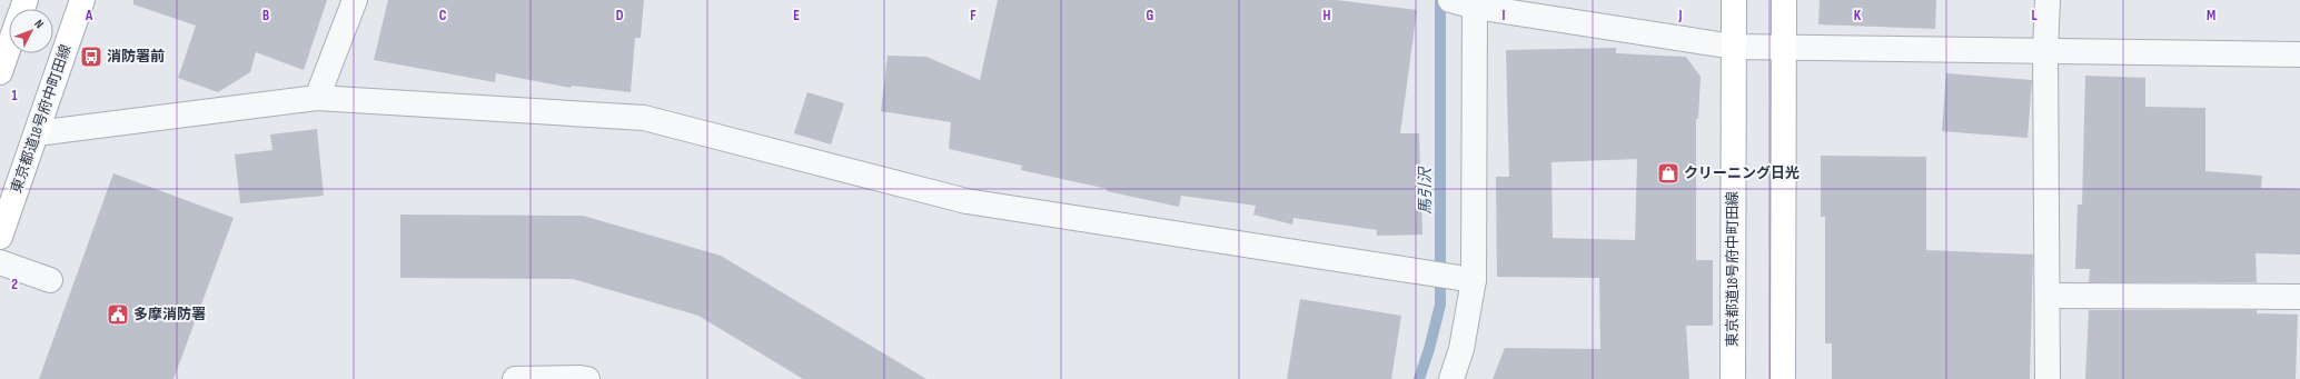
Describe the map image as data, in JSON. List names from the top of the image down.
{
  "streets": {
    "main road": ["東京都道18号府中町田線"]
  },
  "water": ["馬引沢"],
  "places": {
    "bus stop": ["消防署前"],
    "shop": ["クリーニング日光"],
    "public building": ["多摩消防署"]
  },
  "north": "top right",
  "grid": {
    "columns": [
      "A",
      "B",
      "C",
      "D",
      "E",
      "F",
      "G",
      "H",
      "I",
      "J",
      "K",
      "L",
      "M"
    ],
    "rows": ["1", "2"]
  }
}
